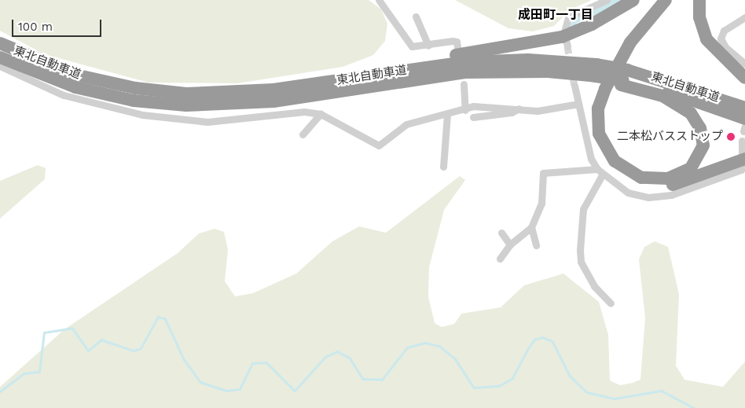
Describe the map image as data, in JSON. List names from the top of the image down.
{
  "streets": {
    "highway": ["東北自動車道"]
  },
  "districts": ["成田町一丁目"],
  "places": ["二本松バスストップ"],
  "scale_bar": "100 m"
}
